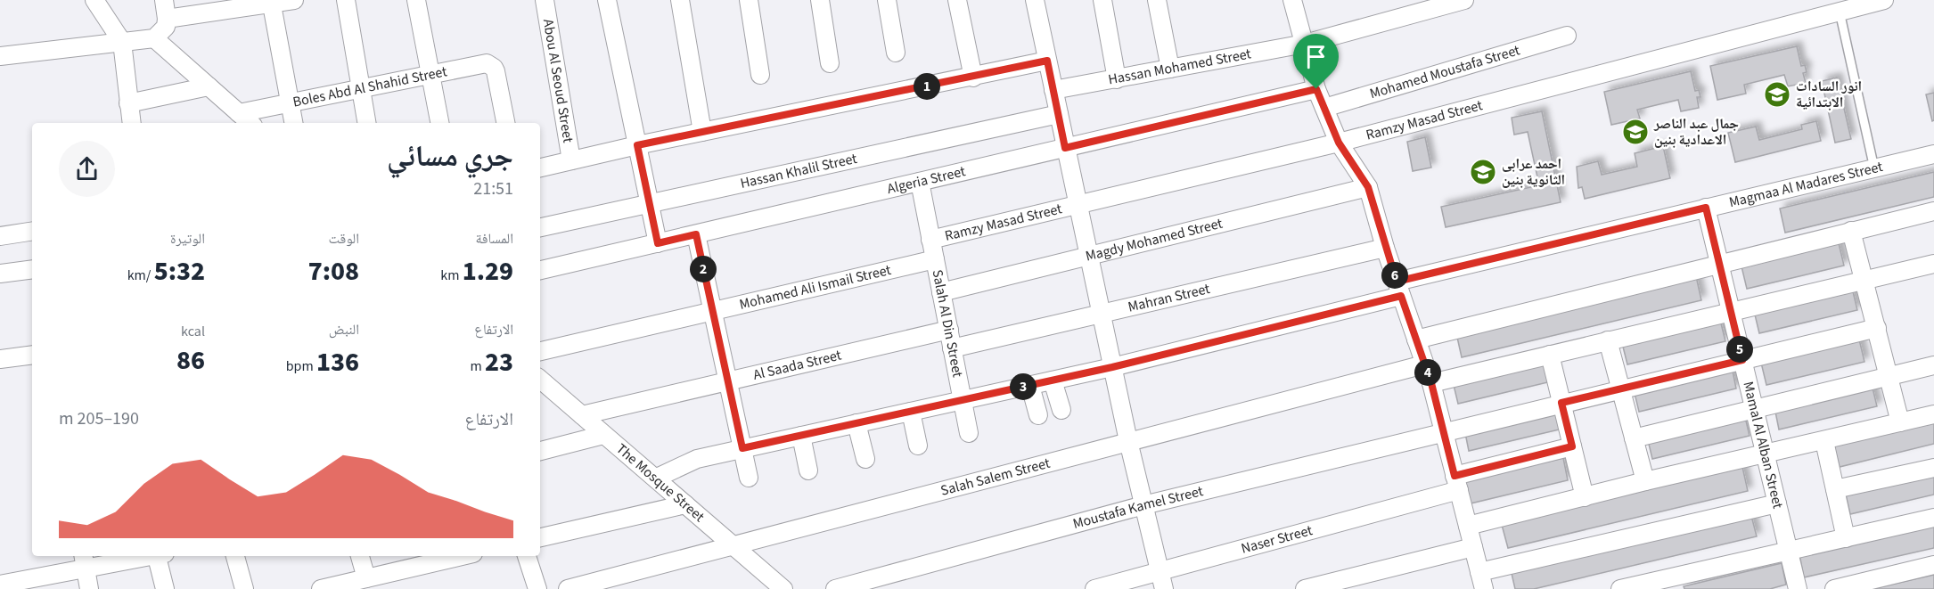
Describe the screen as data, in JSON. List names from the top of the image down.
{
  "streets": {
    "street": [
      "Hassan Mohamed Street",
      "Mohamed Moustafa Street",
      "Abou Al Seoud Street",
      "Boles Abd Al Shahid Street",
      "Ramzy Masad Street",
      "Hassan Khalil Street",
      "Algeria Street",
      "Magmaa Al Madares Street",
      "Magdy Mohamed Street",
      "Mohamed Ali Ismail Street",
      "Mahran Street",
      "Salah Al Din Street",
      "Al Saada Street",
      "Mamal Al Alban Street",
      "Salah Salem Street",
      "The Mosque Street",
      "Moustafa Kamel Street",
      "Naser Street"
    ]
  },
  "crossings": [
    ["Ramzy Masad Street", "Salah Al Din Street"],
    ["Algeria Street", "Salah Al Din Street"],
    ["Magmaa Al Madares Street", "Salah Al Din Street"],
    ["Magmaa Al Madares Street", "Mamal Al Alban Street"],
    ["Magmaa Al Madares Street", "The Mosque Street"],
    ["Magdy Mohamed Street", "Salah Al Din Street"],
    ["Mohamed Ali Ismail Street", "Salah Al Din Street"],
    ["Mahran Street", "Salah Al Din Street"],
    ["Salah Al Din Street", "Al Saada Street"],
    ["Al Saada Street", "The Mosque Street"],
    ["Mamal Al Alban Street", "Moustafa Kamel Street"],
    ["Salah Salem Street", "The Mosque Street"]
  ],
  "places": {
    "school or university": ["انور السادات الابتدائية", "جمال عبد الناصر الاعدادية بنين", "احمد عرابى الثانوية بنين"]
  },
  "page": {
    "pins": [
      "1",
      "2",
      "6",
      "5",
      "4",
      "3"
    ],
    "heading": ["جري مسائي", "21:51"],
    "stats": [
      ["المسافة", "1.29 km"],
      ["الوقت", "7:08"],
      ["الوتيرة", "5:32 /km"],
      ["الارتفاع", "23 m"],
      ["النبض", "136 bpm"],
      ["kcal", "86"]
    ],
    "chart": ["الارتفاع", "190–205 m"]
  }
}
